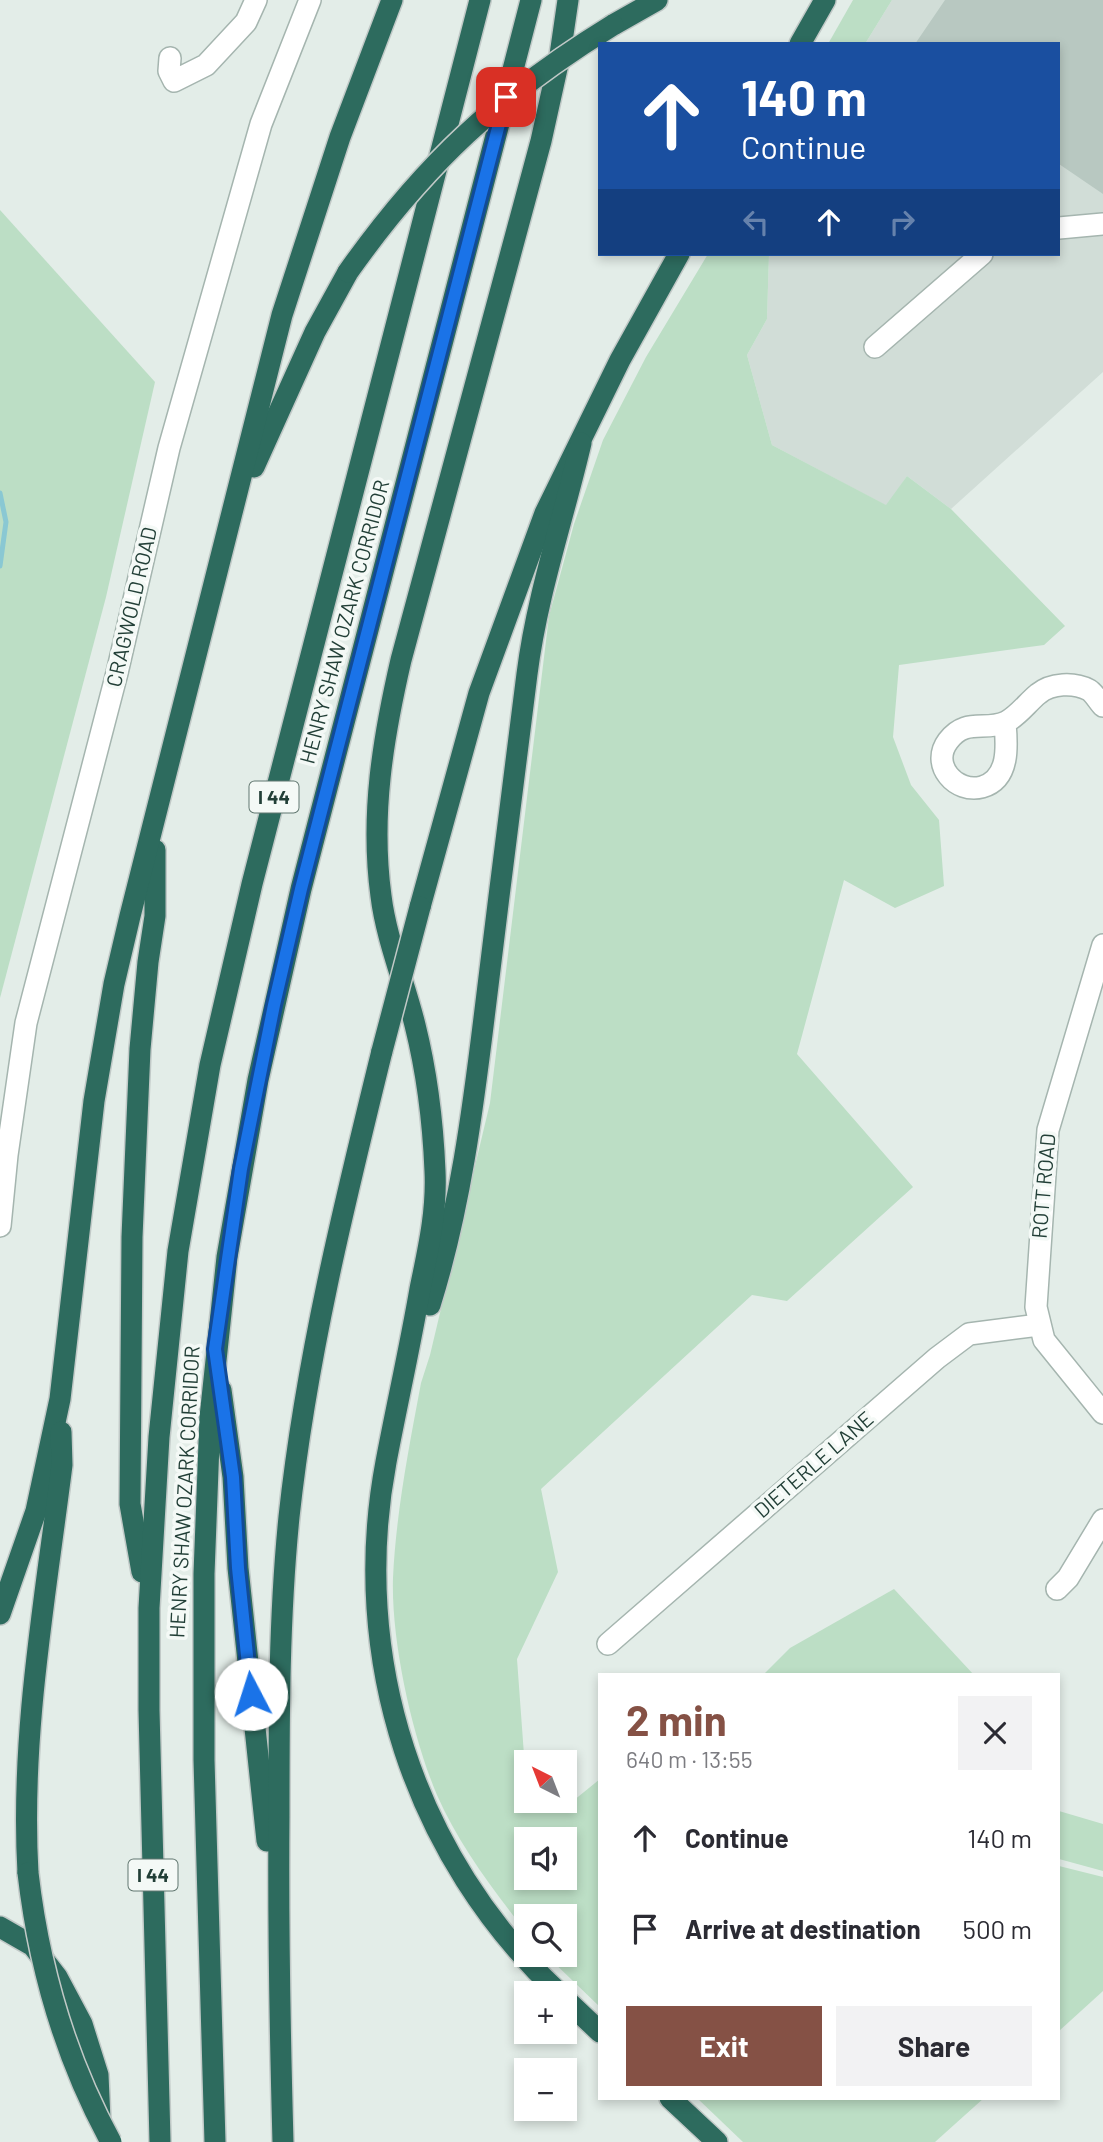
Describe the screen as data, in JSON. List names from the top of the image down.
{
  "streets": {
    "highway": ["HENRY SHAW OZARK CORRIDOR", "I 44"],
    "street": ["CRAGWOLD ROAD", "ROTT ROAD", "DIETERLE LANE"]
  },
  "crossings": [
    ["ROTT ROAD", "DIETERLE LANE"]
  ],
  "north": "top left",
  "page": {
    "turn": ["140 m", "Continue"],
    "heading": ["2 min", "640 m · 13:55"],
    "map_buttons": ["+", "−"],
    "list": [
      {
        "name": "Continue",
        "value": "140 m"
      },
      {
        "name": "Arrive at destination",
        "value": "500 m"
      }
    ],
    "buttons": ["Exit", "Share"]
  }
}
